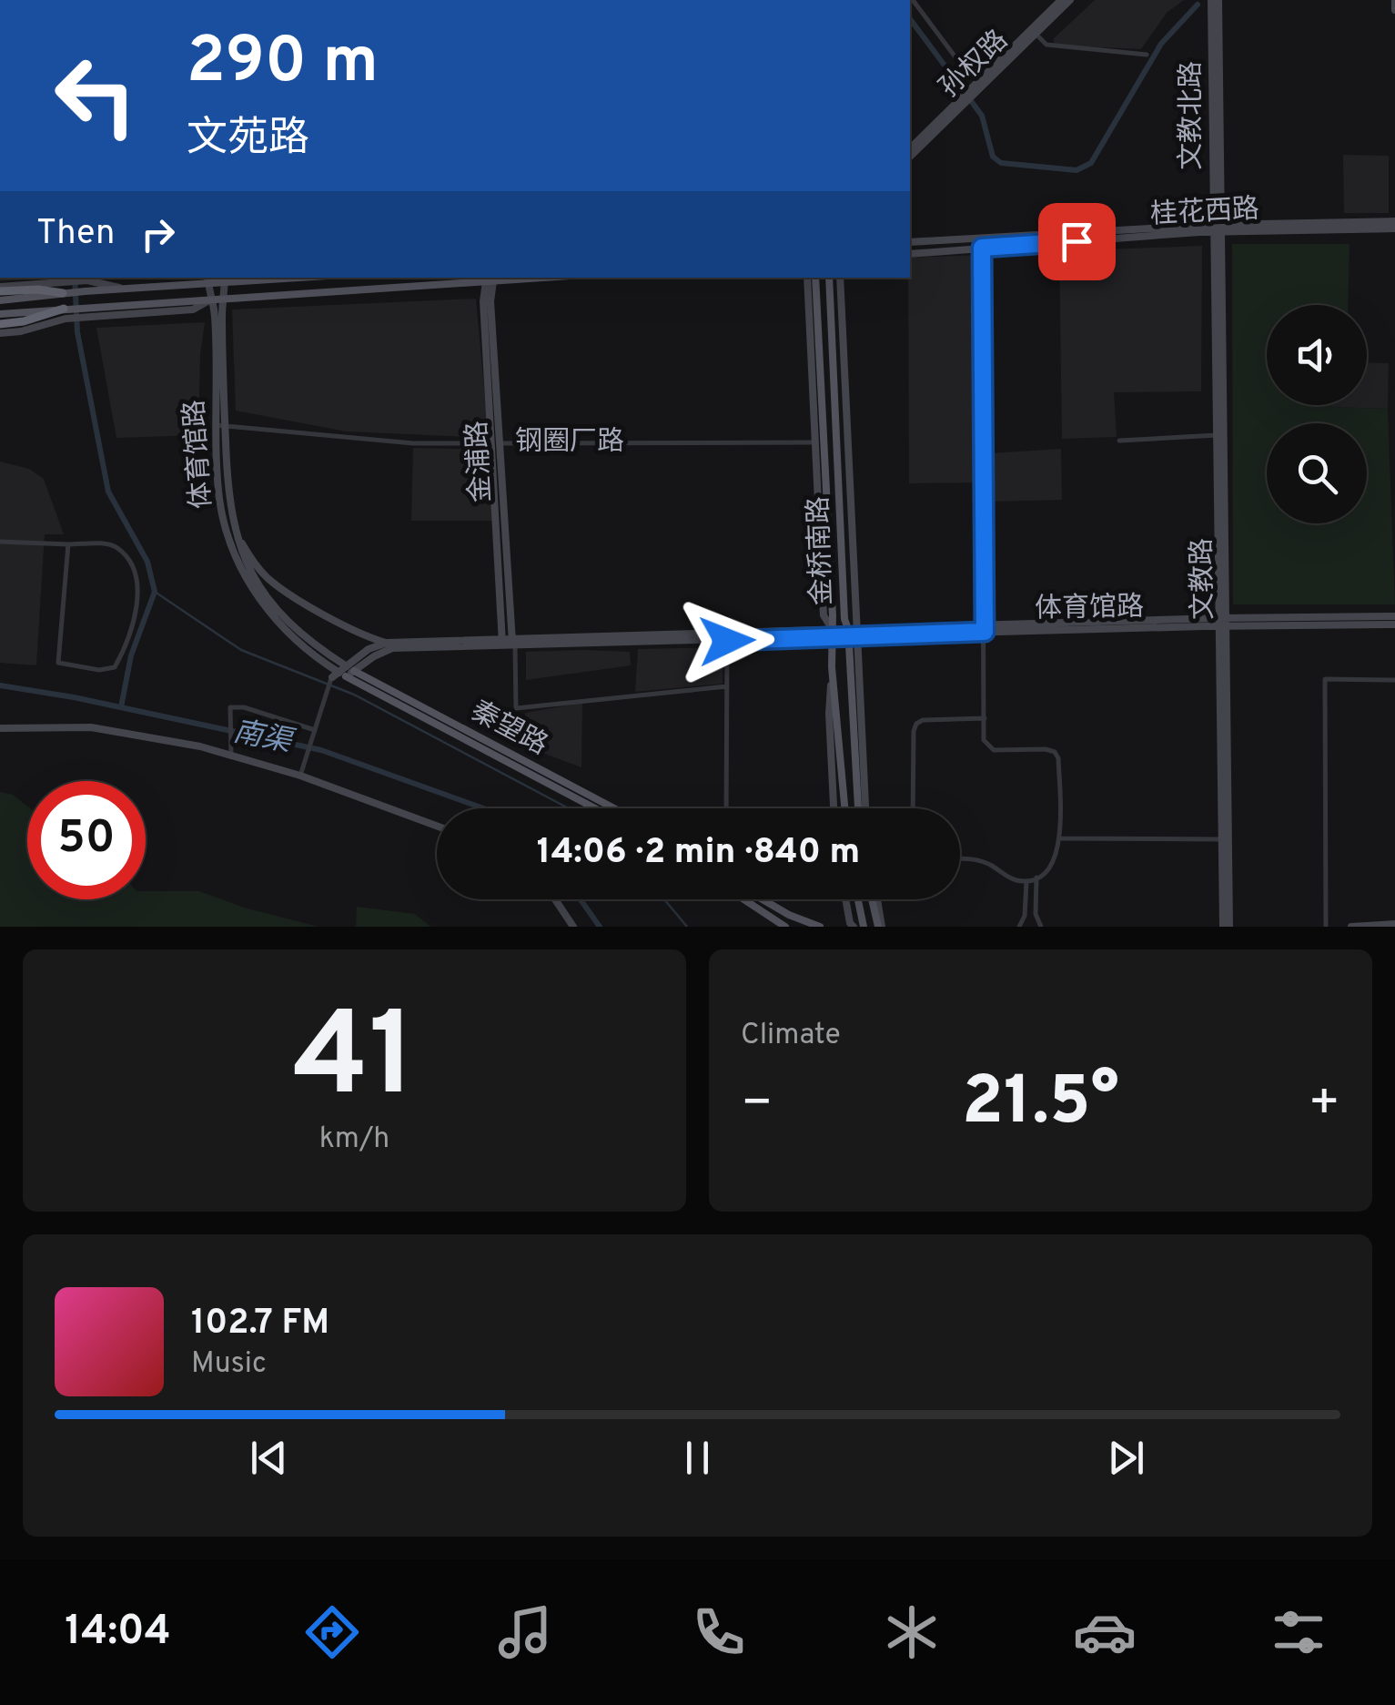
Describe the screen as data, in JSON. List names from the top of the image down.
{
  "streets": {
    "main road": [
      "孙权路",
      "文教北路",
      "桂花西路",
      "体育馆路",
      "金浦路",
      "金桥南路",
      "文教路",
      "秦望路"
    ],
    "street": ["钢圈厂路"]
  },
  "crossings": [
    ["文教北路", "桂花西路"],
    ["文教北路", "文教路"],
    ["桂花西路", "文教路"],
    ["钢圈厂路", "体育馆路"],
    ["钢圈厂路", "金浦路"],
    ["钢圈厂路", "金桥南路"],
    ["体育馆路", "金浦路"],
    ["体育馆路", "金桥南路"],
    ["体育馆路", "文教路"],
    ["体育馆路", "秦望路"]
  ],
  "water": ["南渠"],
  "page": {
    "turn": ["290 m", "文苑路"],
    "then": "Then",
    "limit": "50",
    "trip": "14:06 · 2 min · 840 m",
    "tile": [
      ["41", "km/h"],
      "Climate"
    ],
    "heat": ["−", "21.5°", "+"],
    "song": ["102.7 FM", "Music"],
    "tabs": "14:04"
  }
}
